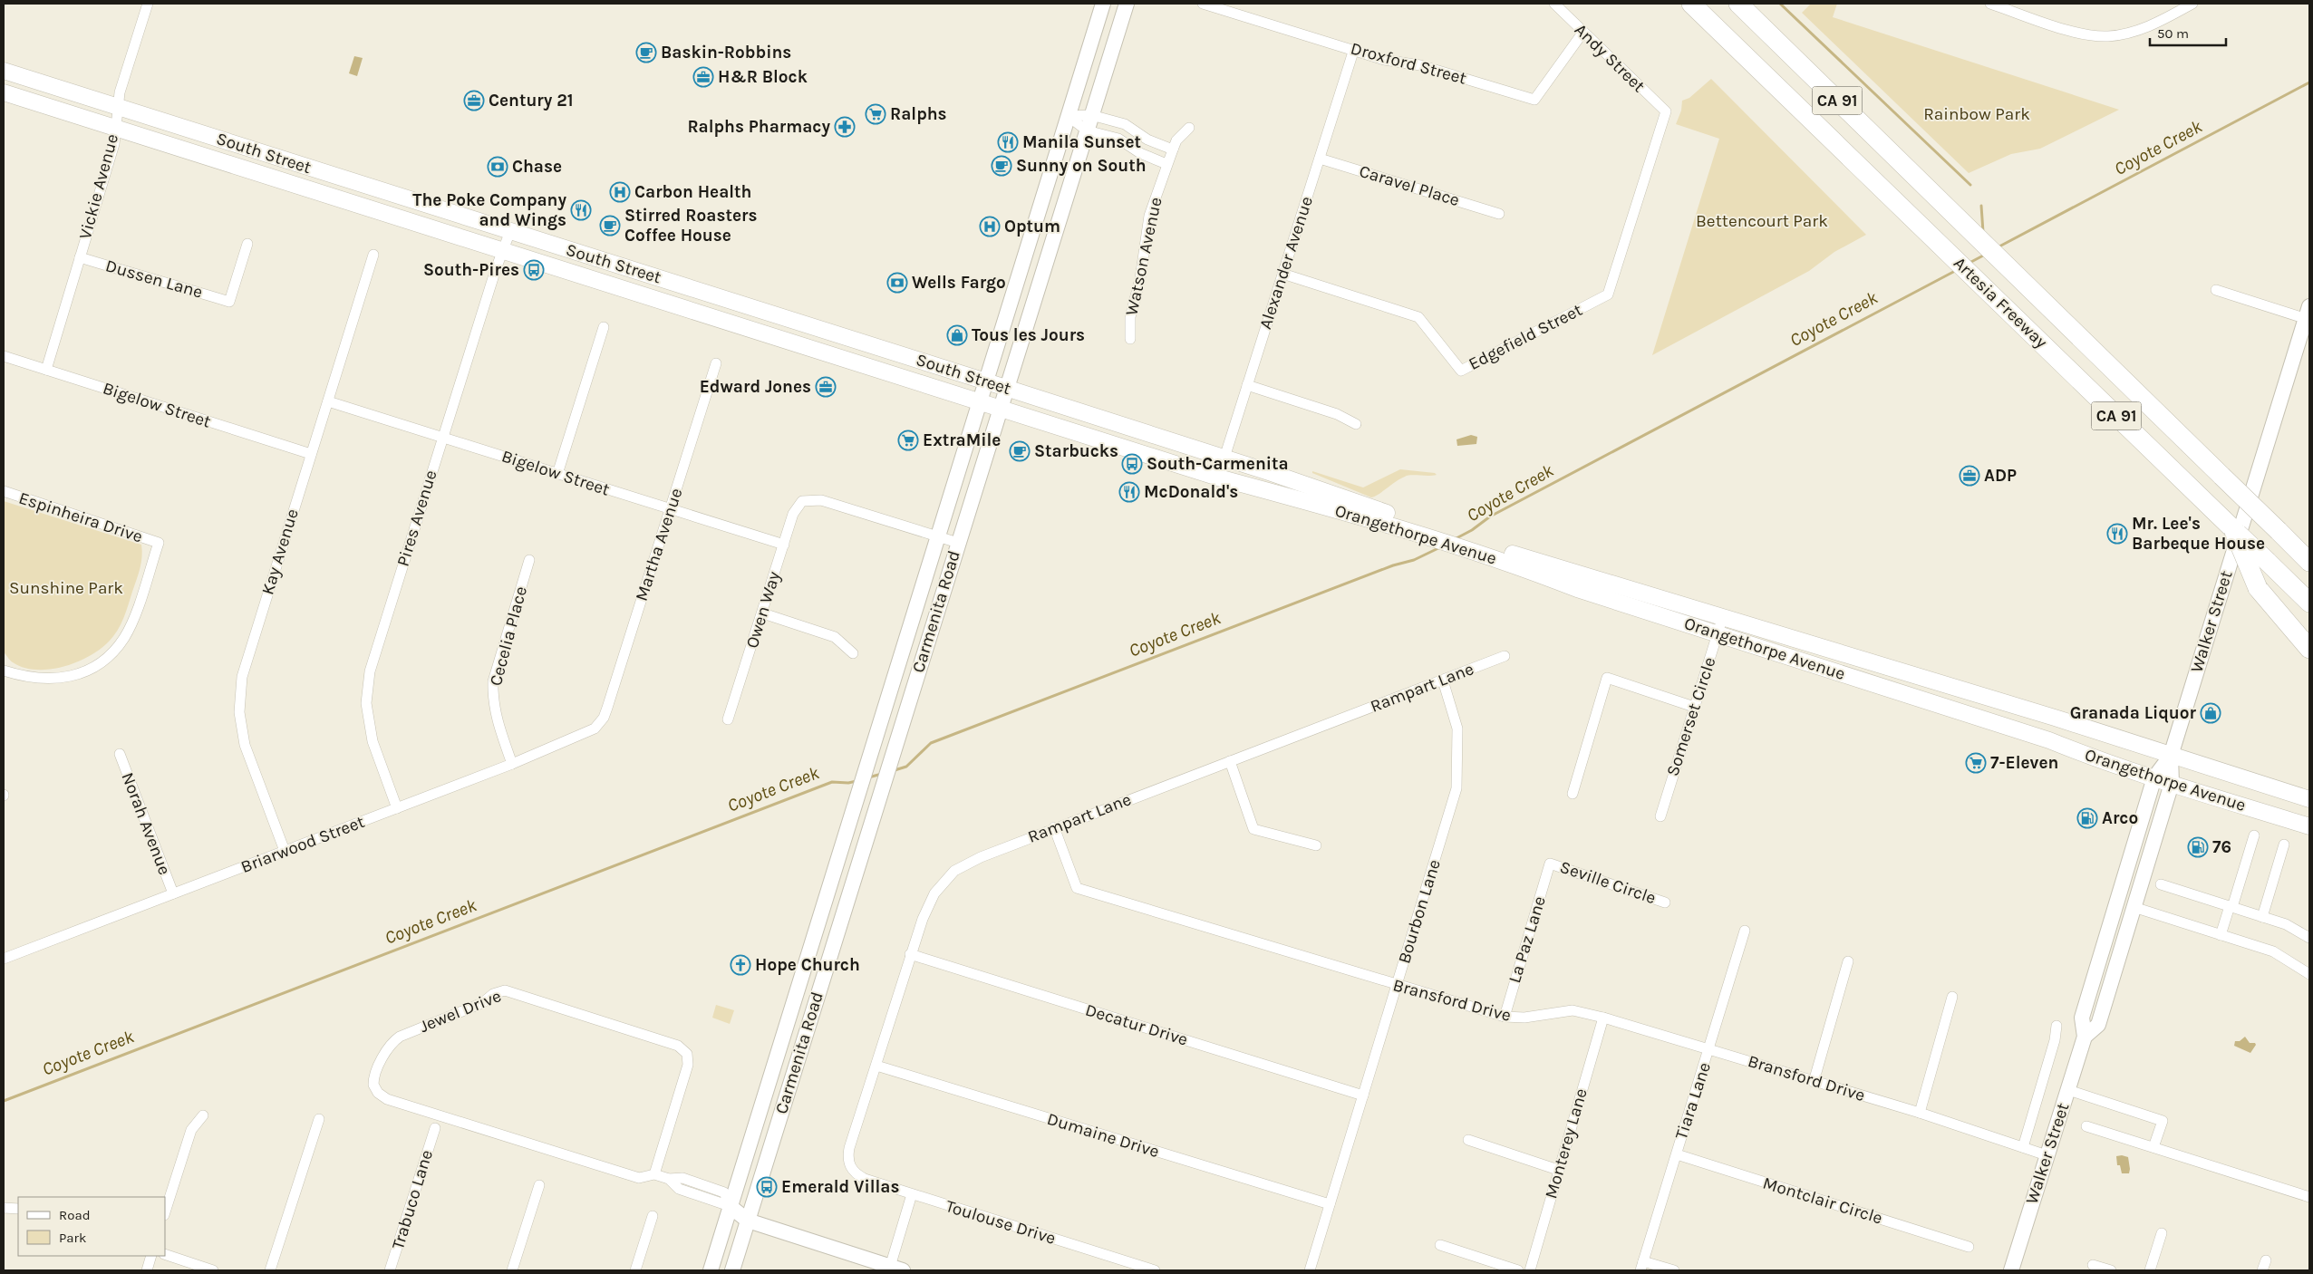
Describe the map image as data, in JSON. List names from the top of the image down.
{
  "streets": {
    "highway": ["CA 91", "Artesia Freeway"],
    "main road": [
      "South Street",
      "Orangethorpe Avenue",
      "Carmenita Road",
      "Walker Street"
    ],
    "street": [
      "Andy Street",
      "Droxford Street",
      "Caravel Place",
      "Vickie Avenue",
      "Watson Avenue",
      "Alexander Avenue",
      "Dussen Lane",
      "Edgefield Street",
      "Bigelow Street",
      "Espinheira Drive",
      "Pires Avenue",
      "Martha Avenue",
      "Kay Avenue",
      "Owen Way",
      "Cecelia Place",
      "Rampart Lane",
      "Somerset Circle",
      "Norah Avenue",
      "Briarwood Street",
      "Seville Circle",
      "Bourbon Lane",
      "La Paz Lane",
      "Bransford Drive",
      "Jewel Drive",
      "Decatur Drive",
      "Tiara Lane",
      "Dumaine Drive",
      "Monterey Lane",
      "Trabuco Lane",
      "Montclair Circle",
      "Toulouse Drive"
    ]
  },
  "crossings": [
    ["Andy Street", "Droxford Street"],
    ["Andy Street", "Edgefield Street"],
    ["Droxford Street", "Alexander Avenue"],
    ["South Street", "Vickie Avenue"],
    ["South Street", "Alexander Avenue"],
    ["South Street", "Pires Avenue"],
    ["South Street", "Orangethorpe Avenue"],
    ["South Street", "Carmenita Road"],
    ["Caravel Place", "Alexander Avenue"],
    ["Vickie Avenue", "Dussen Lane"],
    ["Vickie Avenue", "Bigelow Street"],
    ["Alexander Avenue", "Edgefield Street"],
    ["Alexander Avenue", "Orangethorpe Avenue"],
    ["Bigelow Street", "Pires Avenue"],
    ["Bigelow Street", "Martha Avenue"],
    ["Bigelow Street", "Kay Avenue"],
    ["Bigelow Street", "Owen Way"],
    ["Pires Avenue", "Briarwood Street"],
    ["Orangethorpe Avenue", "Walker Street"],
    ["Orangethorpe Avenue", "Somerset Circle"],
    ["Martha Avenue", "Briarwood Street"],
    ["Kay Avenue", "Briarwood Street"],
    ["Owen Way", "Carmenita Road"],
    ["Carmenita Road", "Jewel Drive"],
    ["Walker Street", "Bransford Drive"],
    ["Cecelia Place", "Briarwood Street"],
    ["Rampart Lane", "Bourbon Lane"],
    ["Rampart Lane", "Bransford Drive"],
    ["Rampart Lane", "Decatur Drive"],
    ["Rampart Lane", "Dumaine Drive"],
    ["Rampart Lane", "Toulouse Drive"],
    ["Norah Avenue", "Briarwood Street"],
    ["Seville Circle", "La Paz Lane"],
    ["Bourbon Lane", "Bransford Drive"],
    ["Bourbon Lane", "Decatur Drive"],
    ["Bourbon Lane", "Dumaine Drive"],
    ["La Paz Lane", "Bransford Drive"],
    ["Bransford Drive", "Tiara Lane"],
    ["Bransford Drive", "Monterey Lane"],
    ["Tiara Lane", "Montclair Circle"]
  ],
  "water": ["Coyote Creek"],
  "parks": ["Rainbow Park", "Bettencourt Park", "Sunshine Park"],
  "places": {
    "cafe": [
      "Baskin-Robbins",
      "Sunny on South",
      "Stirred Roasters Coffee House",
      "Starbucks"
    ],
    "office": [
      "H&R Block",
      "Century 21",
      "Edward Jones",
      "ADP"
    ],
    "supermarket": ["Ralphs", "ExtraMile", "7-Eleven"],
    "pharmacy": ["Ralphs Pharmacy"],
    "restaurant": [
      "Manila Sunset",
      "The Poke Company and Wings",
      "McDonald's",
      "Mr. Lee's Barbeque House"
    ],
    "bank": ["Chase", "Wells Fargo"],
    "hospital": ["Carbon Health", "Optum"],
    "bus stop": ["South-Pires", "South-Carmenita", "Emerald Villas"],
    "shop": ["Tous les Jours", "Granada Liquor"],
    "fuel station": ["Arco", "76"],
    "church": ["Hope Church"]
  },
  "legend": ["Road", "Park"],
  "scale_bar": "50 m"
}
